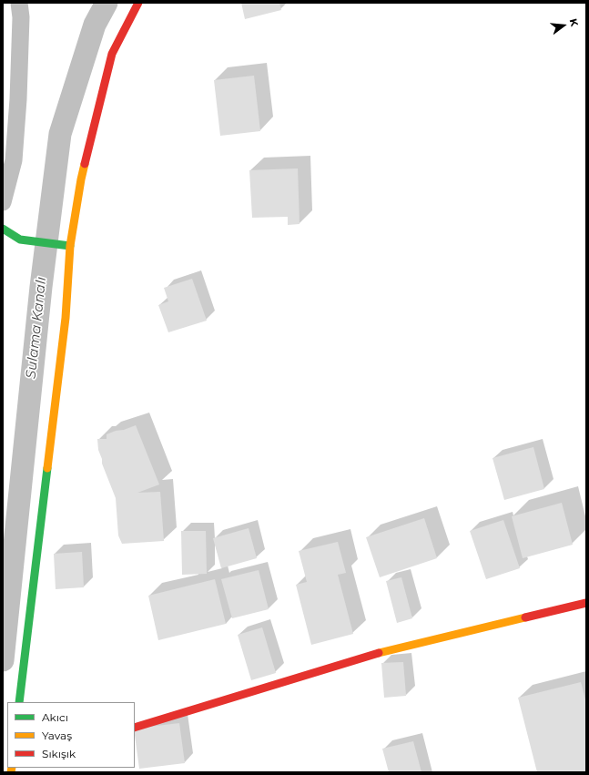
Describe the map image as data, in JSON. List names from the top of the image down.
{
  "water": ["Sulama Kanalı"],
  "legend": ["Akıcı", "Yavaş", "Sıkışık"],
  "north": "right"
}
